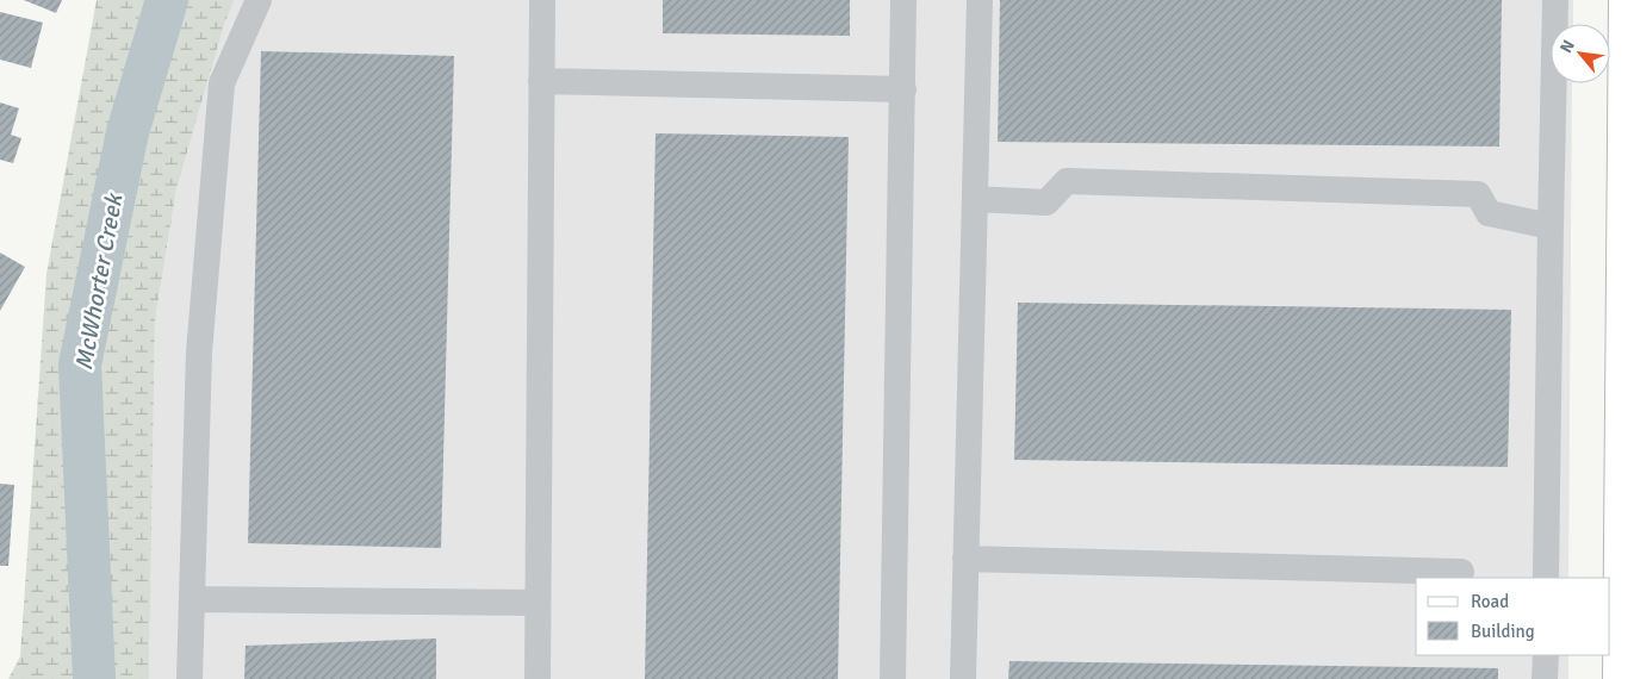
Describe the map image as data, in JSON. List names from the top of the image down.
{
  "water": ["McWhorter Creek"],
  "legend": ["Road", "Building"],
  "north": "top left"
}
